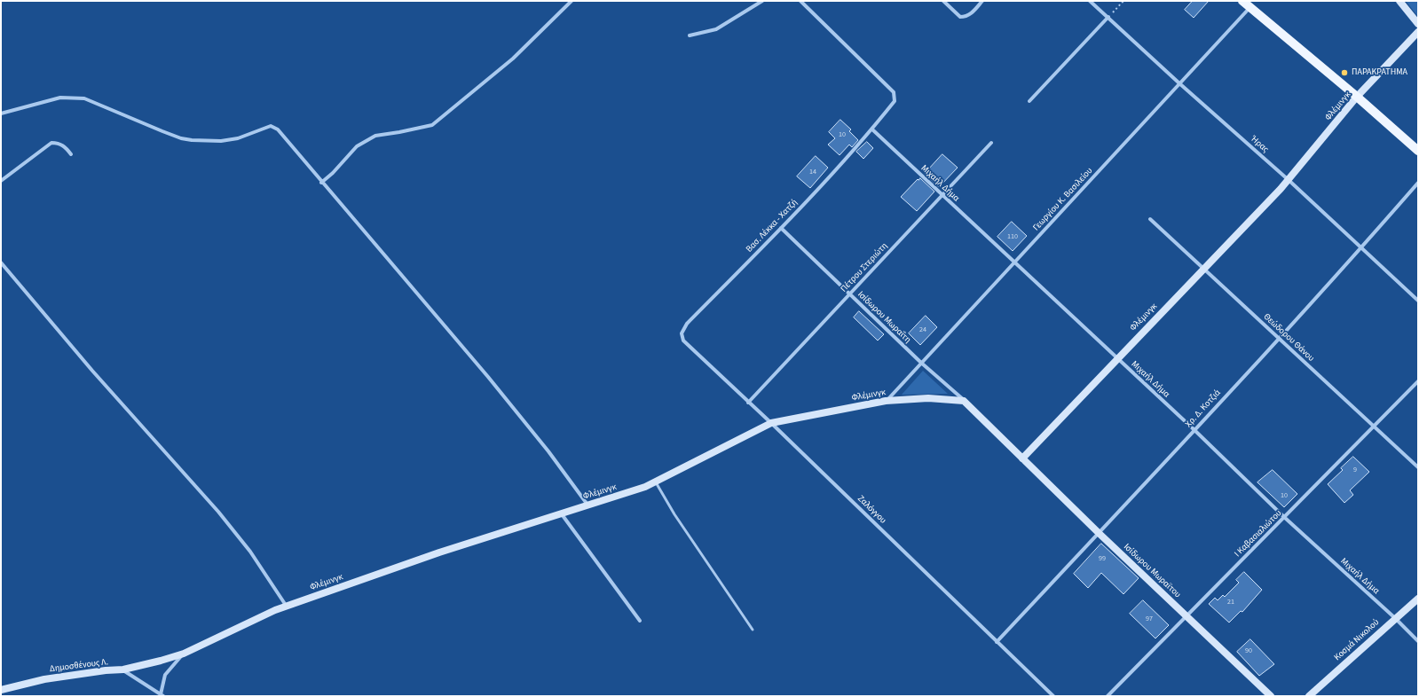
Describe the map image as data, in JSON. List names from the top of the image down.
{
  "streets": {
    "street": [
      "Φλέμινγκ",
      "Ήρας",
      "Μιχαήλ Δήμα",
      "Γεωργίου Κ. Βασιλείου",
      "Βασ. Λέκκα - Χατζή",
      "Πέτρου Στεριώτη",
      "Ισίδωρου Μωραΐτη",
      "Θεώδορου Θάνου",
      "Χρ. Δ. Κοτζιά",
      "Ζαλόγγου",
      "Ι Καβασιαλιώτου",
      "Ισίδωρου Μωραϊτου",
      "Κοσμά Νικολού",
      "Δημοσθένους Λ."
    ]
  },
  "crossings": [
    ["Φλέμινγκ", "Ήρας"],
    ["Φλέμινγκ", "Μιχαήλ Δήμα"],
    ["Φλέμινγκ", "Γεωργίου Κ. Βασιλείου"],
    ["Φλέμινγκ", "Ισίδωρου Μωραΐτη"],
    ["Φλέμινγκ", "Θεώδορου Θάνου"],
    ["Φλέμινγκ", "Ζαλόγγου"],
    ["Φλέμινγκ", "Ισίδωρου Μωραϊτου"],
    ["Φλέμινγκ", "Δημοσθένους Λ."],
    ["Ήρας", "Γεωργίου Κ. Βασιλείου"],
    ["Ήρας", "Χρ. Δ. Κοτζιά"],
    ["Μιχαήλ Δήμα", "Γεωργίου Κ. Βασιλείου"],
    ["Μιχαήλ Δήμα", "Βασ. Λέκκα - Χατζή"],
    ["Μιχαήλ Δήμα", "Πέτρου Στεριώτη"],
    ["Μιχαήλ Δήμα", "Χρ. Δ. Κοτζιά"],
    ["Μιχαήλ Δήμα", "Ι Καβασιαλιώτου"],
    ["Μιχαήλ Δήμα", "Κοσμά Νικολού"],
    ["Γεωργίου Κ. Βασιλείου", "Ισίδωρου Μωραΐτη"],
    ["Βασ. Λέκκα - Χατζή", "Ισίδωρου Μωραΐτη"],
    ["Βασ. Λέκκα - Χατζή", "Ζαλόγγου"],
    ["Πέτρου Στεριώτη", "Ισίδωρου Μωραΐτη"],
    ["Πέτρου Στεριώτη", "Ζαλόγγου"],
    ["Θεώδορου Θάνου", "Χρ. Δ. Κοτζιά"],
    ["Θεώδορου Θάνου", "Ι Καβασιαλιώτου"],
    ["Χρ. Δ. Κοτζιά", "Ζαλόγγου"],
    ["Χρ. Δ. Κοτζιά", "Ισίδωρου Μωραϊτου"],
    ["Ι Καβασιαλιώτου", "Ισίδωρου Μωραϊτου"]
  ],
  "places": ["ΠΑΡΑΚΡΑΤΗΜΑ"],
  "house_numbers": [
    "10",
    "14",
    "110",
    "24",
    "9",
    "10",
    "99",
    "21",
    "97",
    "90"
  ]
}
